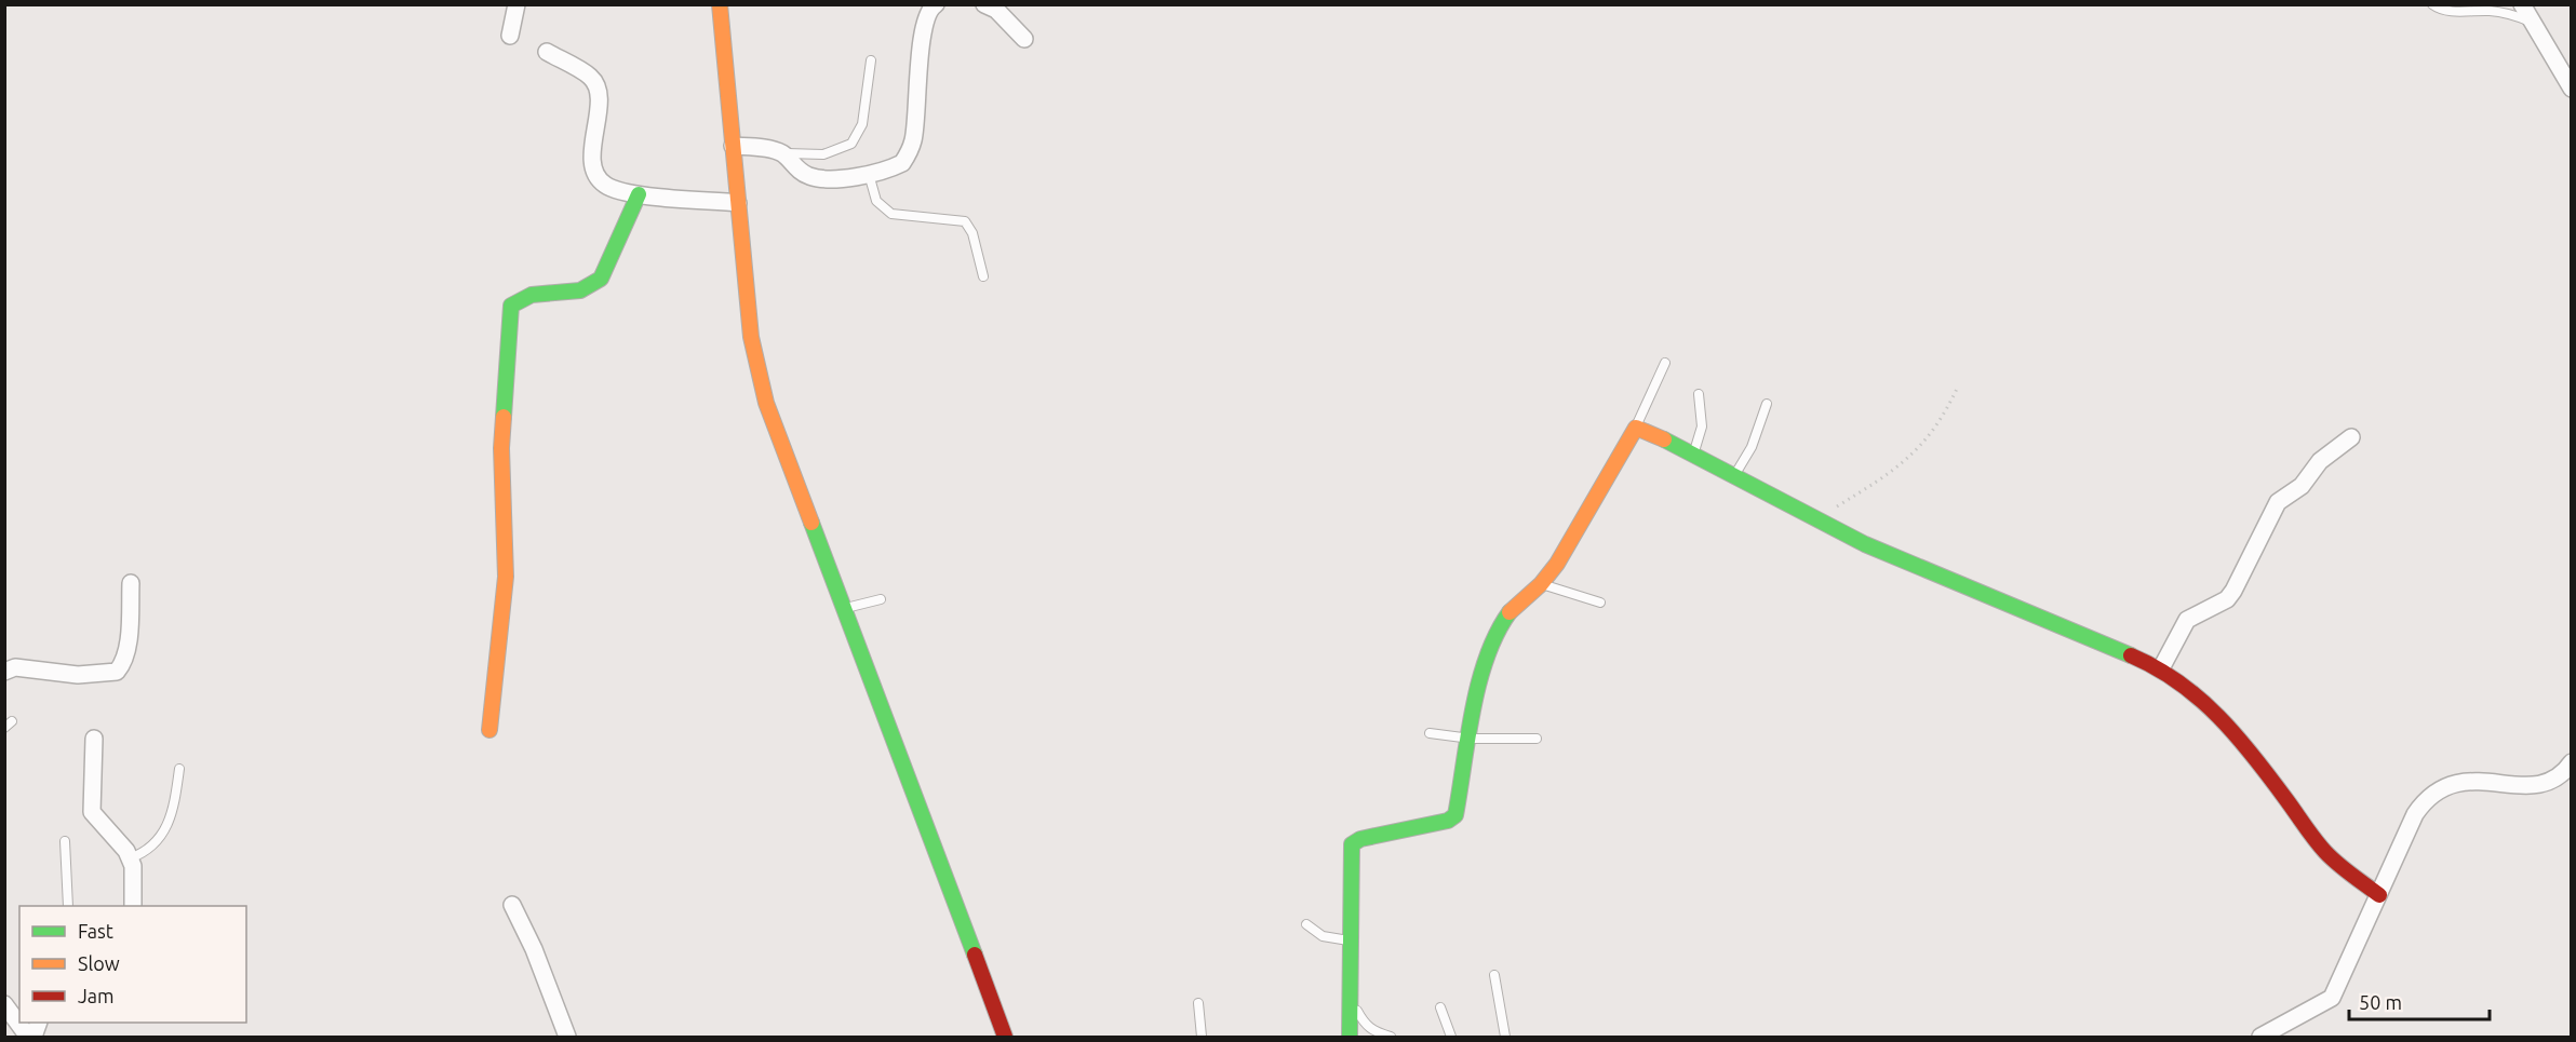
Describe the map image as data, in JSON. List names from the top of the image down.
{
  "legend": ["Fast", "Slow", "Jam"],
  "scale_bar": "50 m"
}
